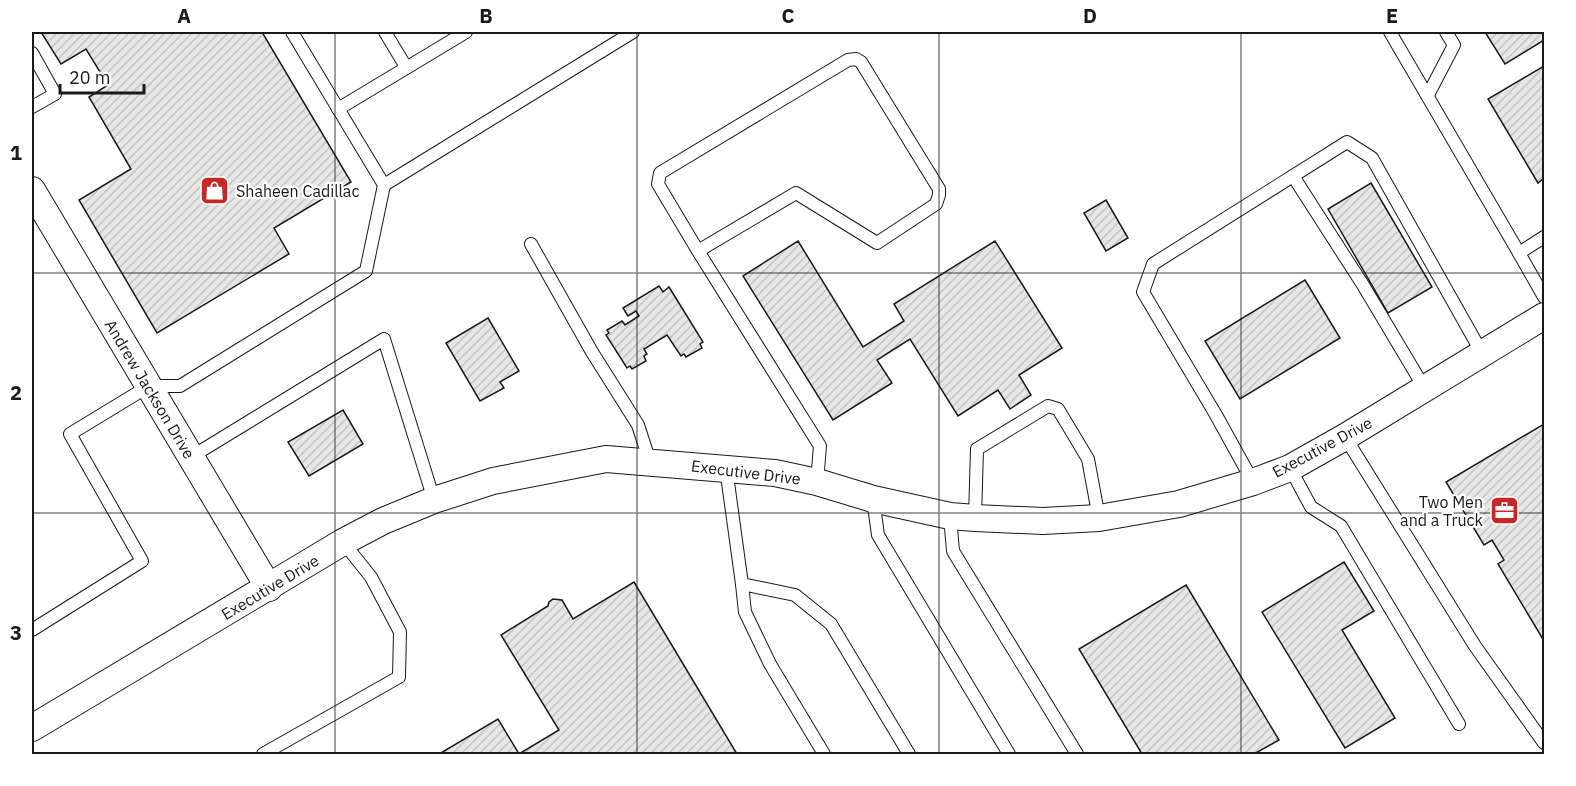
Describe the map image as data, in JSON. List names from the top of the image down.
{
  "streets": {
    "street": ["Andrew Jackson Drive", "Executive Drive"]
  },
  "crossings": [
    ["Andrew Jackson Drive", "Executive Drive"]
  ],
  "places": {
    "shop": ["Shaheen Cadillac"],
    "office": ["Two Men and a Truck"]
  },
  "scale_bar": "20 m",
  "grid": {
    "columns": [
      "A",
      "B",
      "C",
      "D",
      "E"
    ],
    "rows": ["1", "2", "3"]
  }
}
